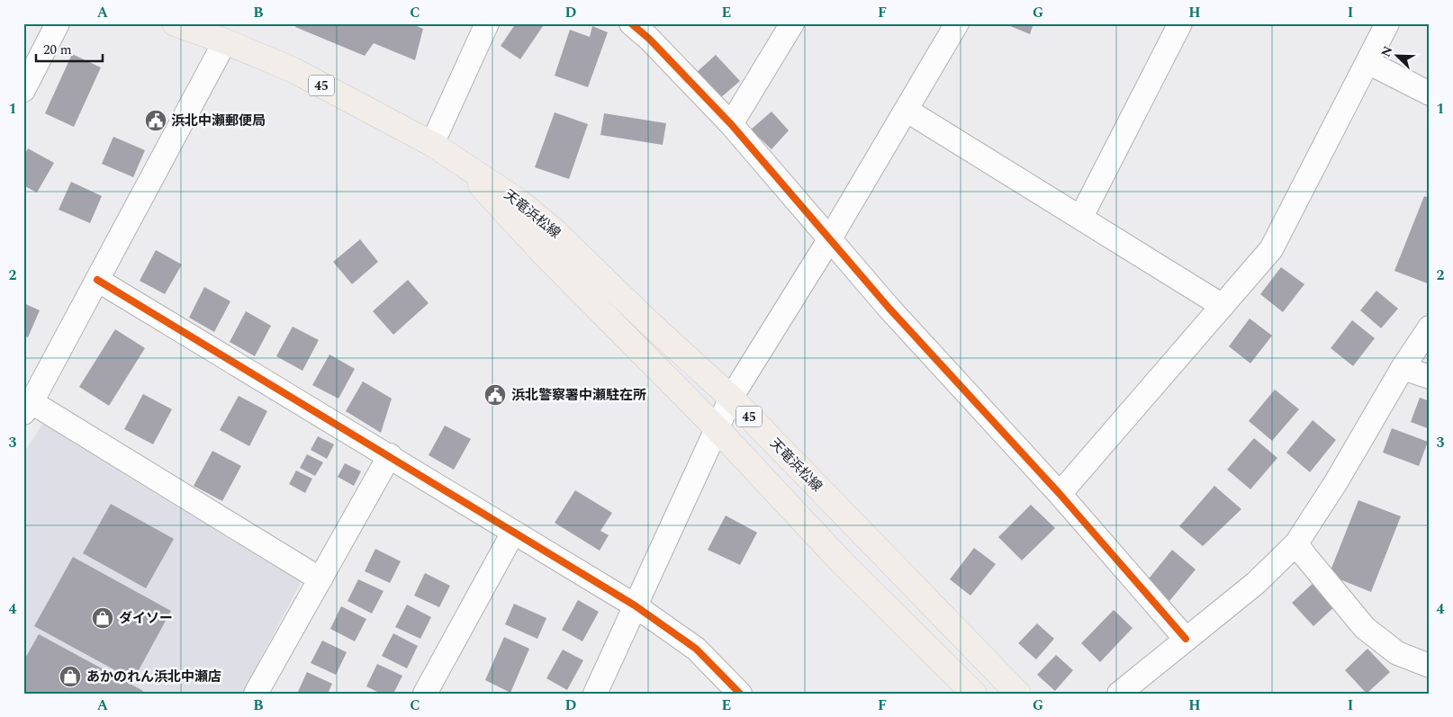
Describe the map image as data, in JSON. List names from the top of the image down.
{
  "streets": {
    "main road": ["45", "天竜浜松線"]
  },
  "places": {
    "public building": ["浜北中瀬郵便局", "浜北警察署中瀬駐在所"],
    "shop": ["ダイソー", "あかのれん浜北中瀬店"]
  },
  "scale_bar": "20 m",
  "north": "top left",
  "grid": {
    "columns": [
      "A",
      "B",
      "C",
      "D",
      "E",
      "F",
      "G",
      "H",
      "I"
    ],
    "rows": [
      "1",
      "2",
      "3",
      "4"
    ]
  }
}
